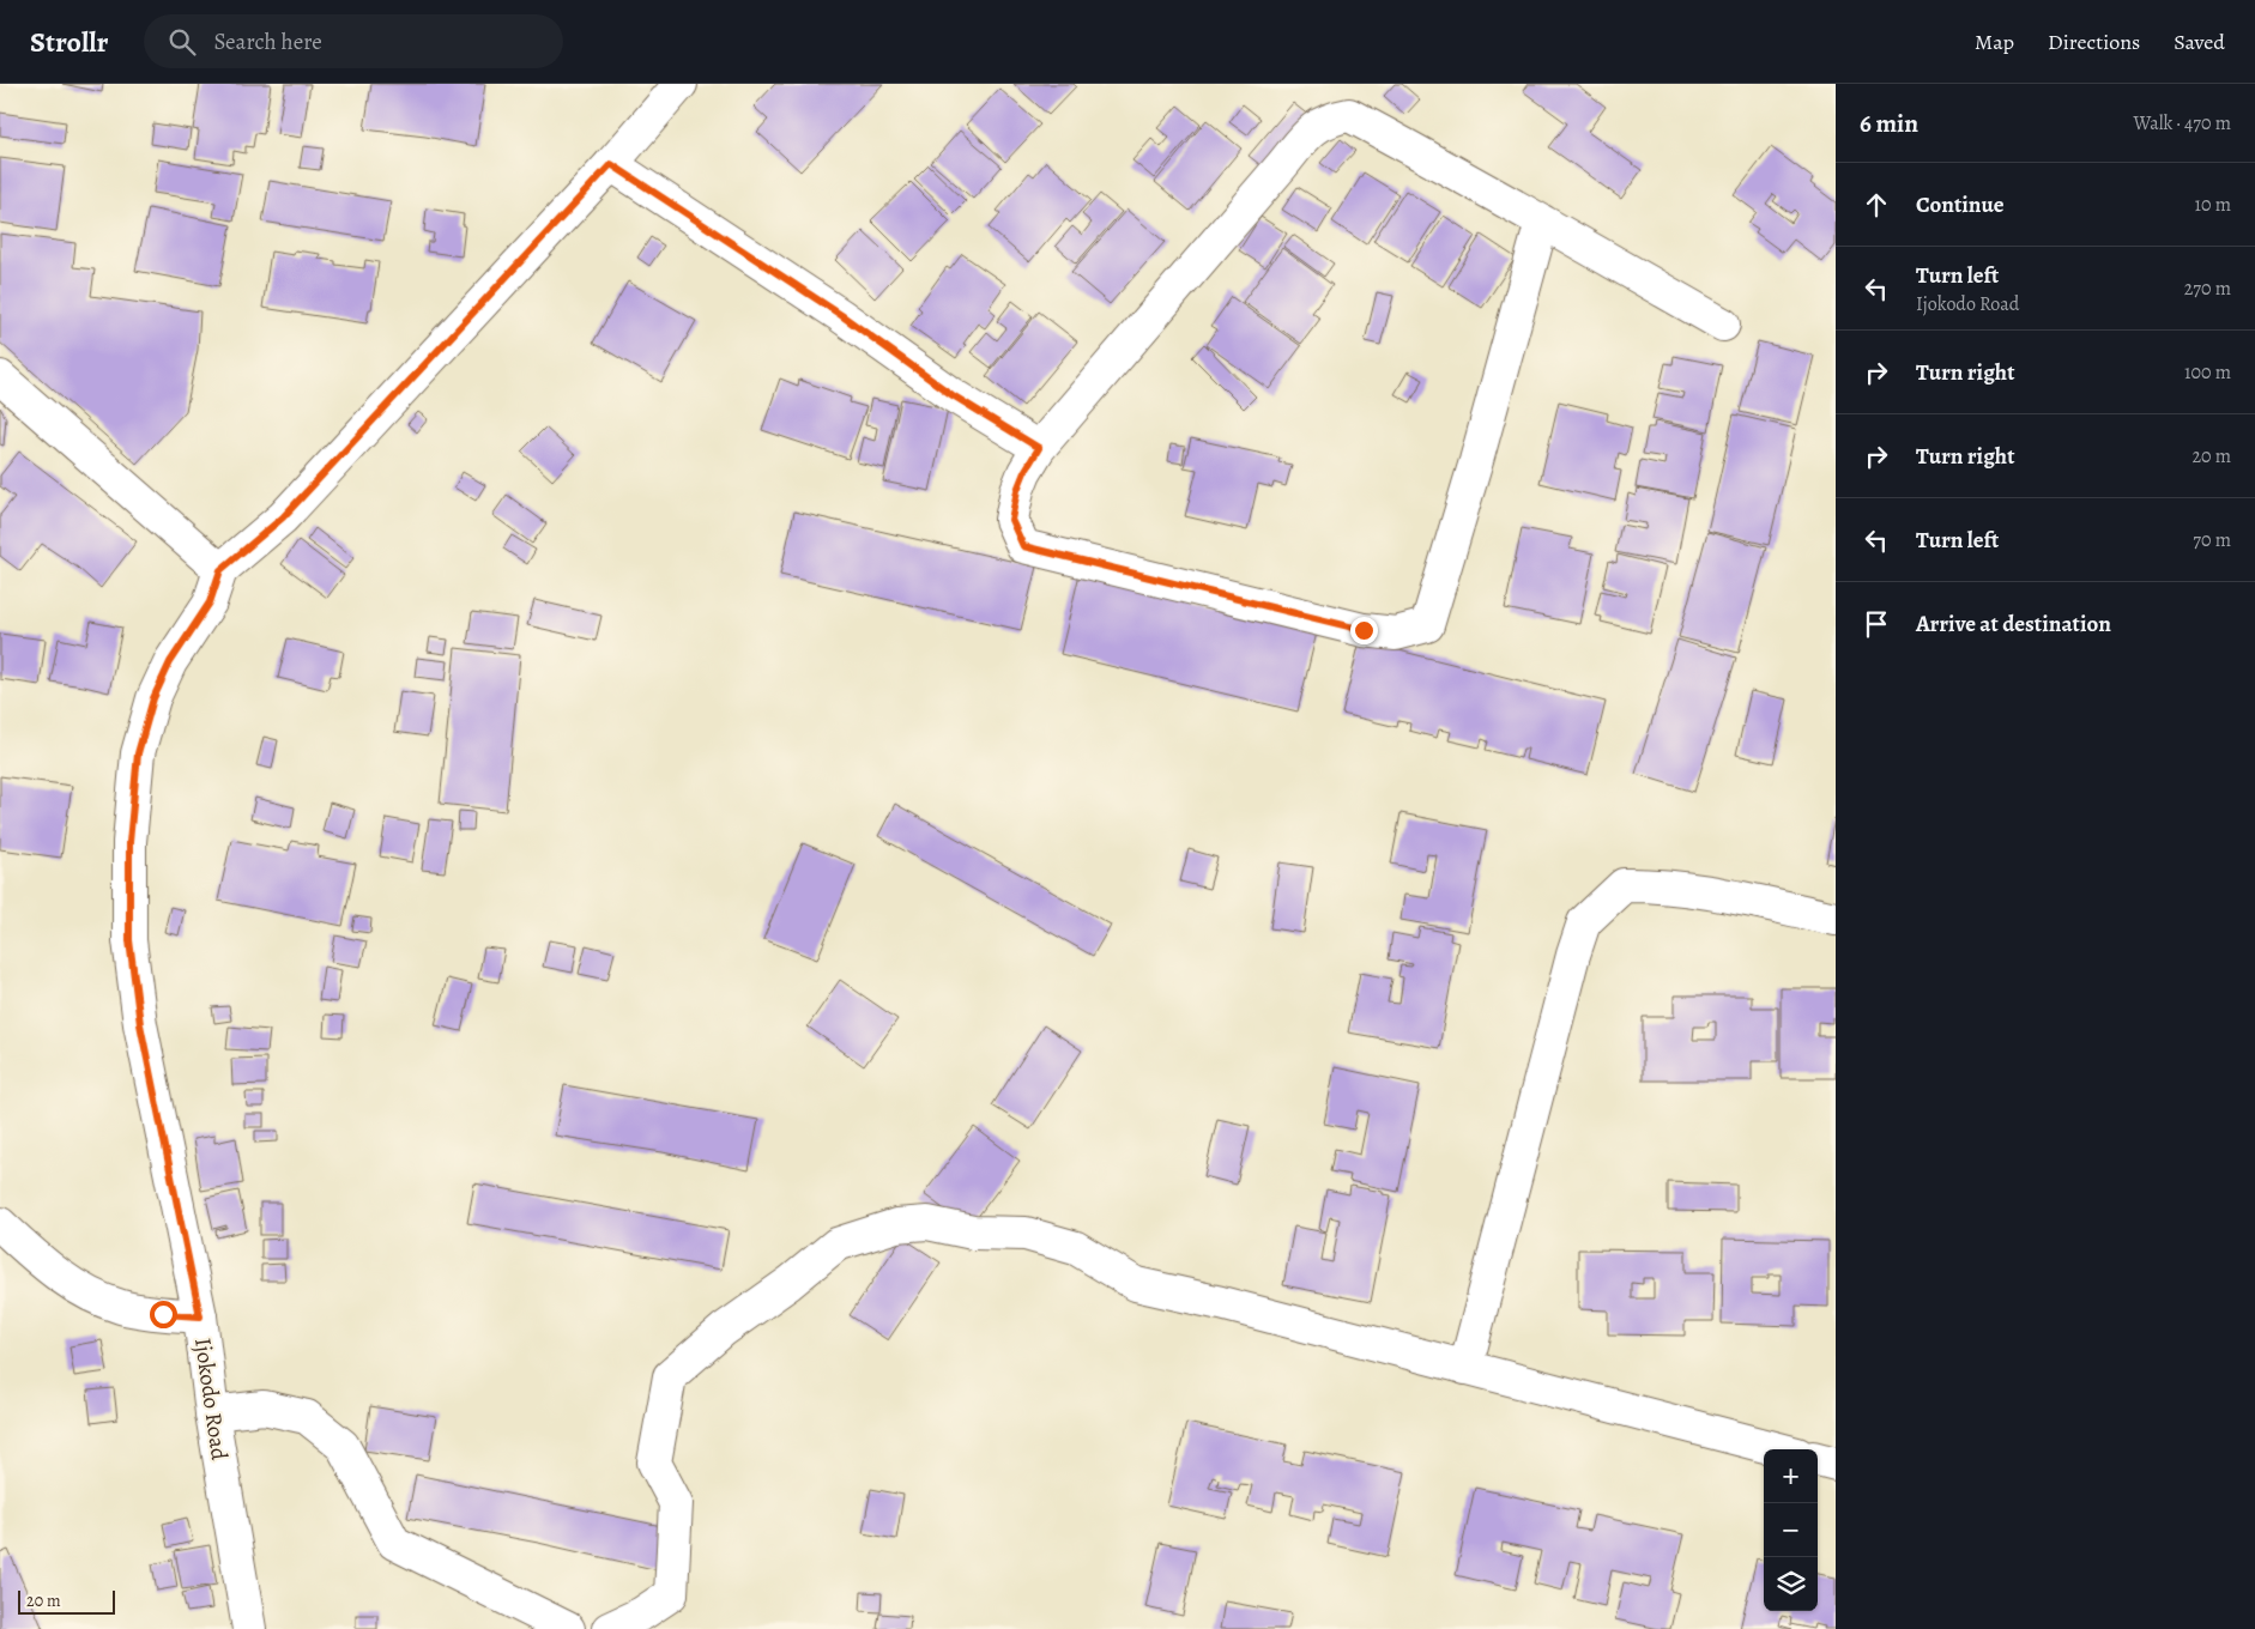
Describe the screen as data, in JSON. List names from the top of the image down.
{
  "streets": {
    "street": ["Ijokodo Road"]
  },
  "scale_bar": "20 m",
  "page": {
    "header": "Strollr",
    "search": "Search here",
    "nav": ["Map", "Directions", "Saved"],
    "heading": ["6 min", "Walk · 470 m"],
    "list": [
      ["Continue", "10 m"],
      ["Turn left", "Ijokodo Road", "270 m"],
      ["Turn right", "100 m"],
      ["Turn right", "20 m"],
      ["Turn left", "70 m"],
      "Arrive at destination"
    ],
    "map_buttons": ["+", "−"],
    "scale": "20 m"
  }
}
